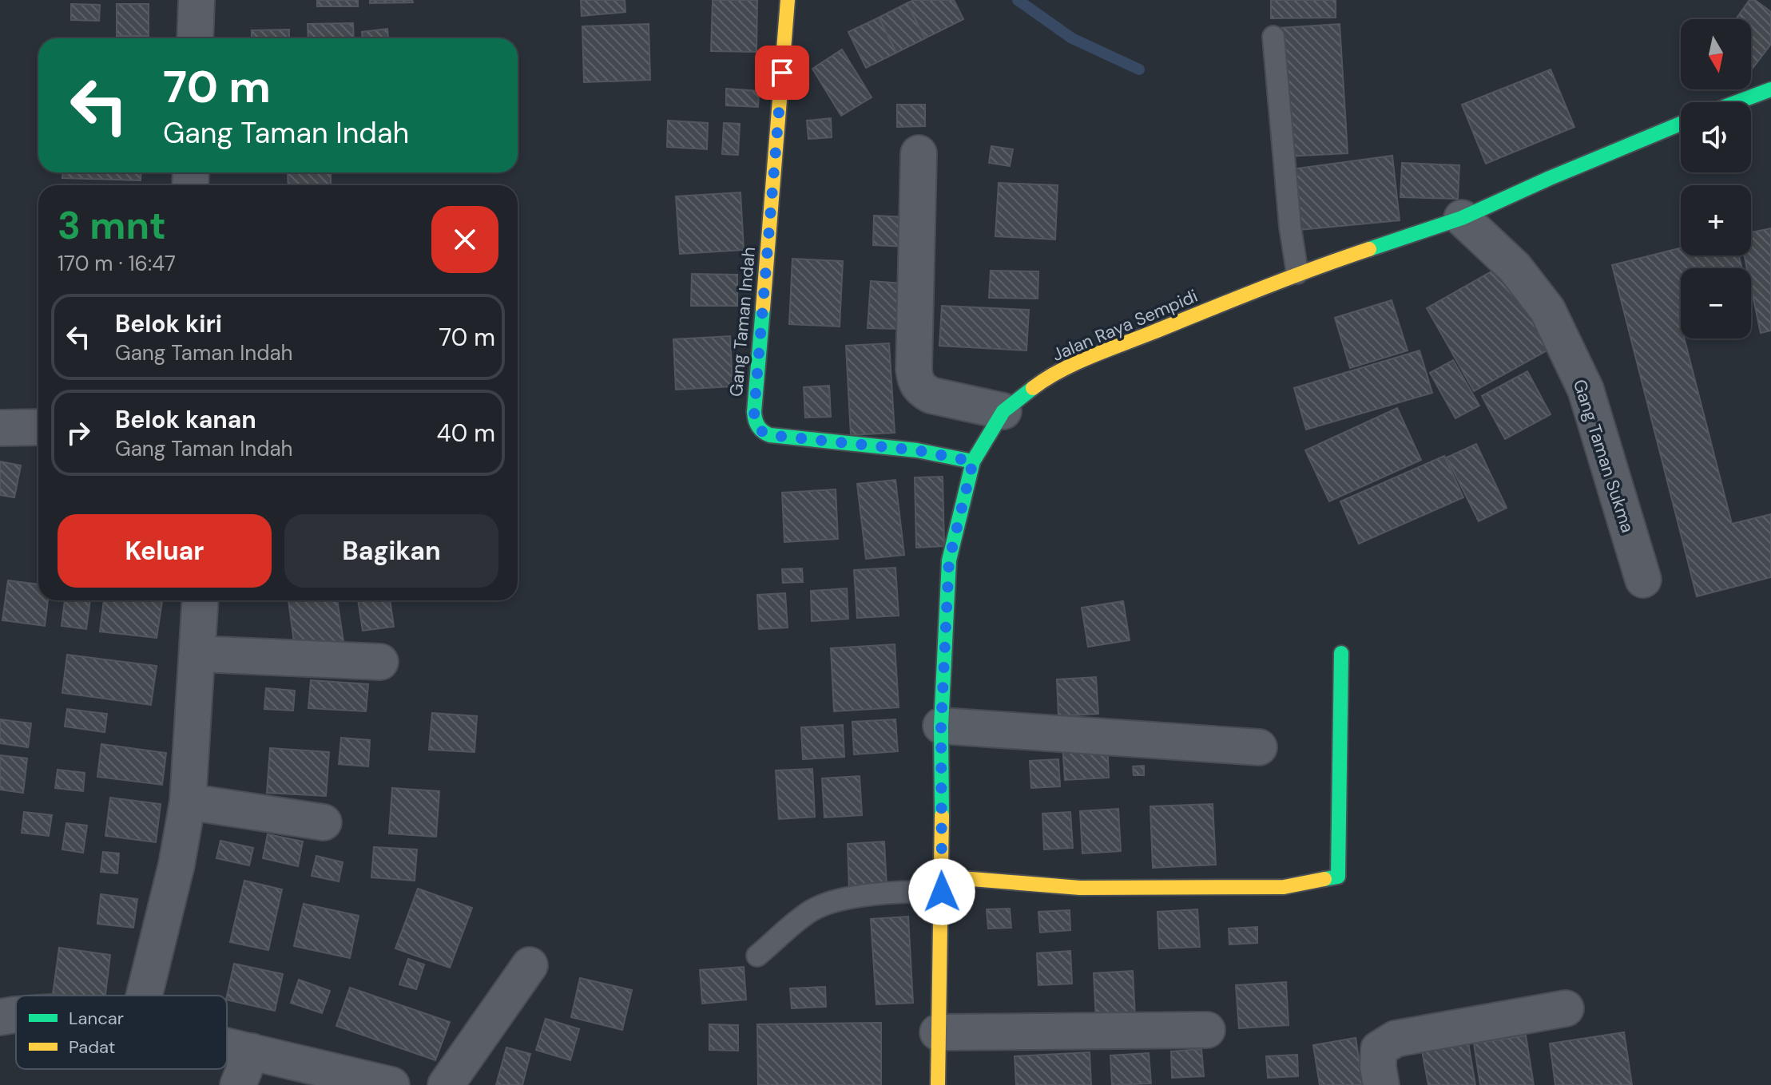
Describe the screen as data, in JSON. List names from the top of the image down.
{
  "streets": {
    "main road": ["Gang Taman Indah", "Jalan Raya Sempidi"],
    "street": ["Gang Taman Sukma"]
  },
  "crossings": [
    ["Gang Taman Indah", "Jalan Raya Sempidi"],
    ["Jalan Raya Sempidi", "Gang Taman Sukma"]
  ],
  "legend": ["Lancar", "Padat"],
  "north": "bottom",
  "page": {
    "map_buttons": ["+", "−"],
    "turn": ["70 m", "Gang Taman Indah"],
    "heading": ["3 mnt", "170 m · 16:47"],
    "list": [
      {
        "name": "Belok kiri",
        "note": "Gang Taman Indah",
        "value": "70 m"
      },
      {
        "name": "Belok kanan",
        "note": "Gang Taman Indah",
        "value": "40 m"
      }
    ],
    "buttons": ["Keluar", "Bagikan"]
  }
}
